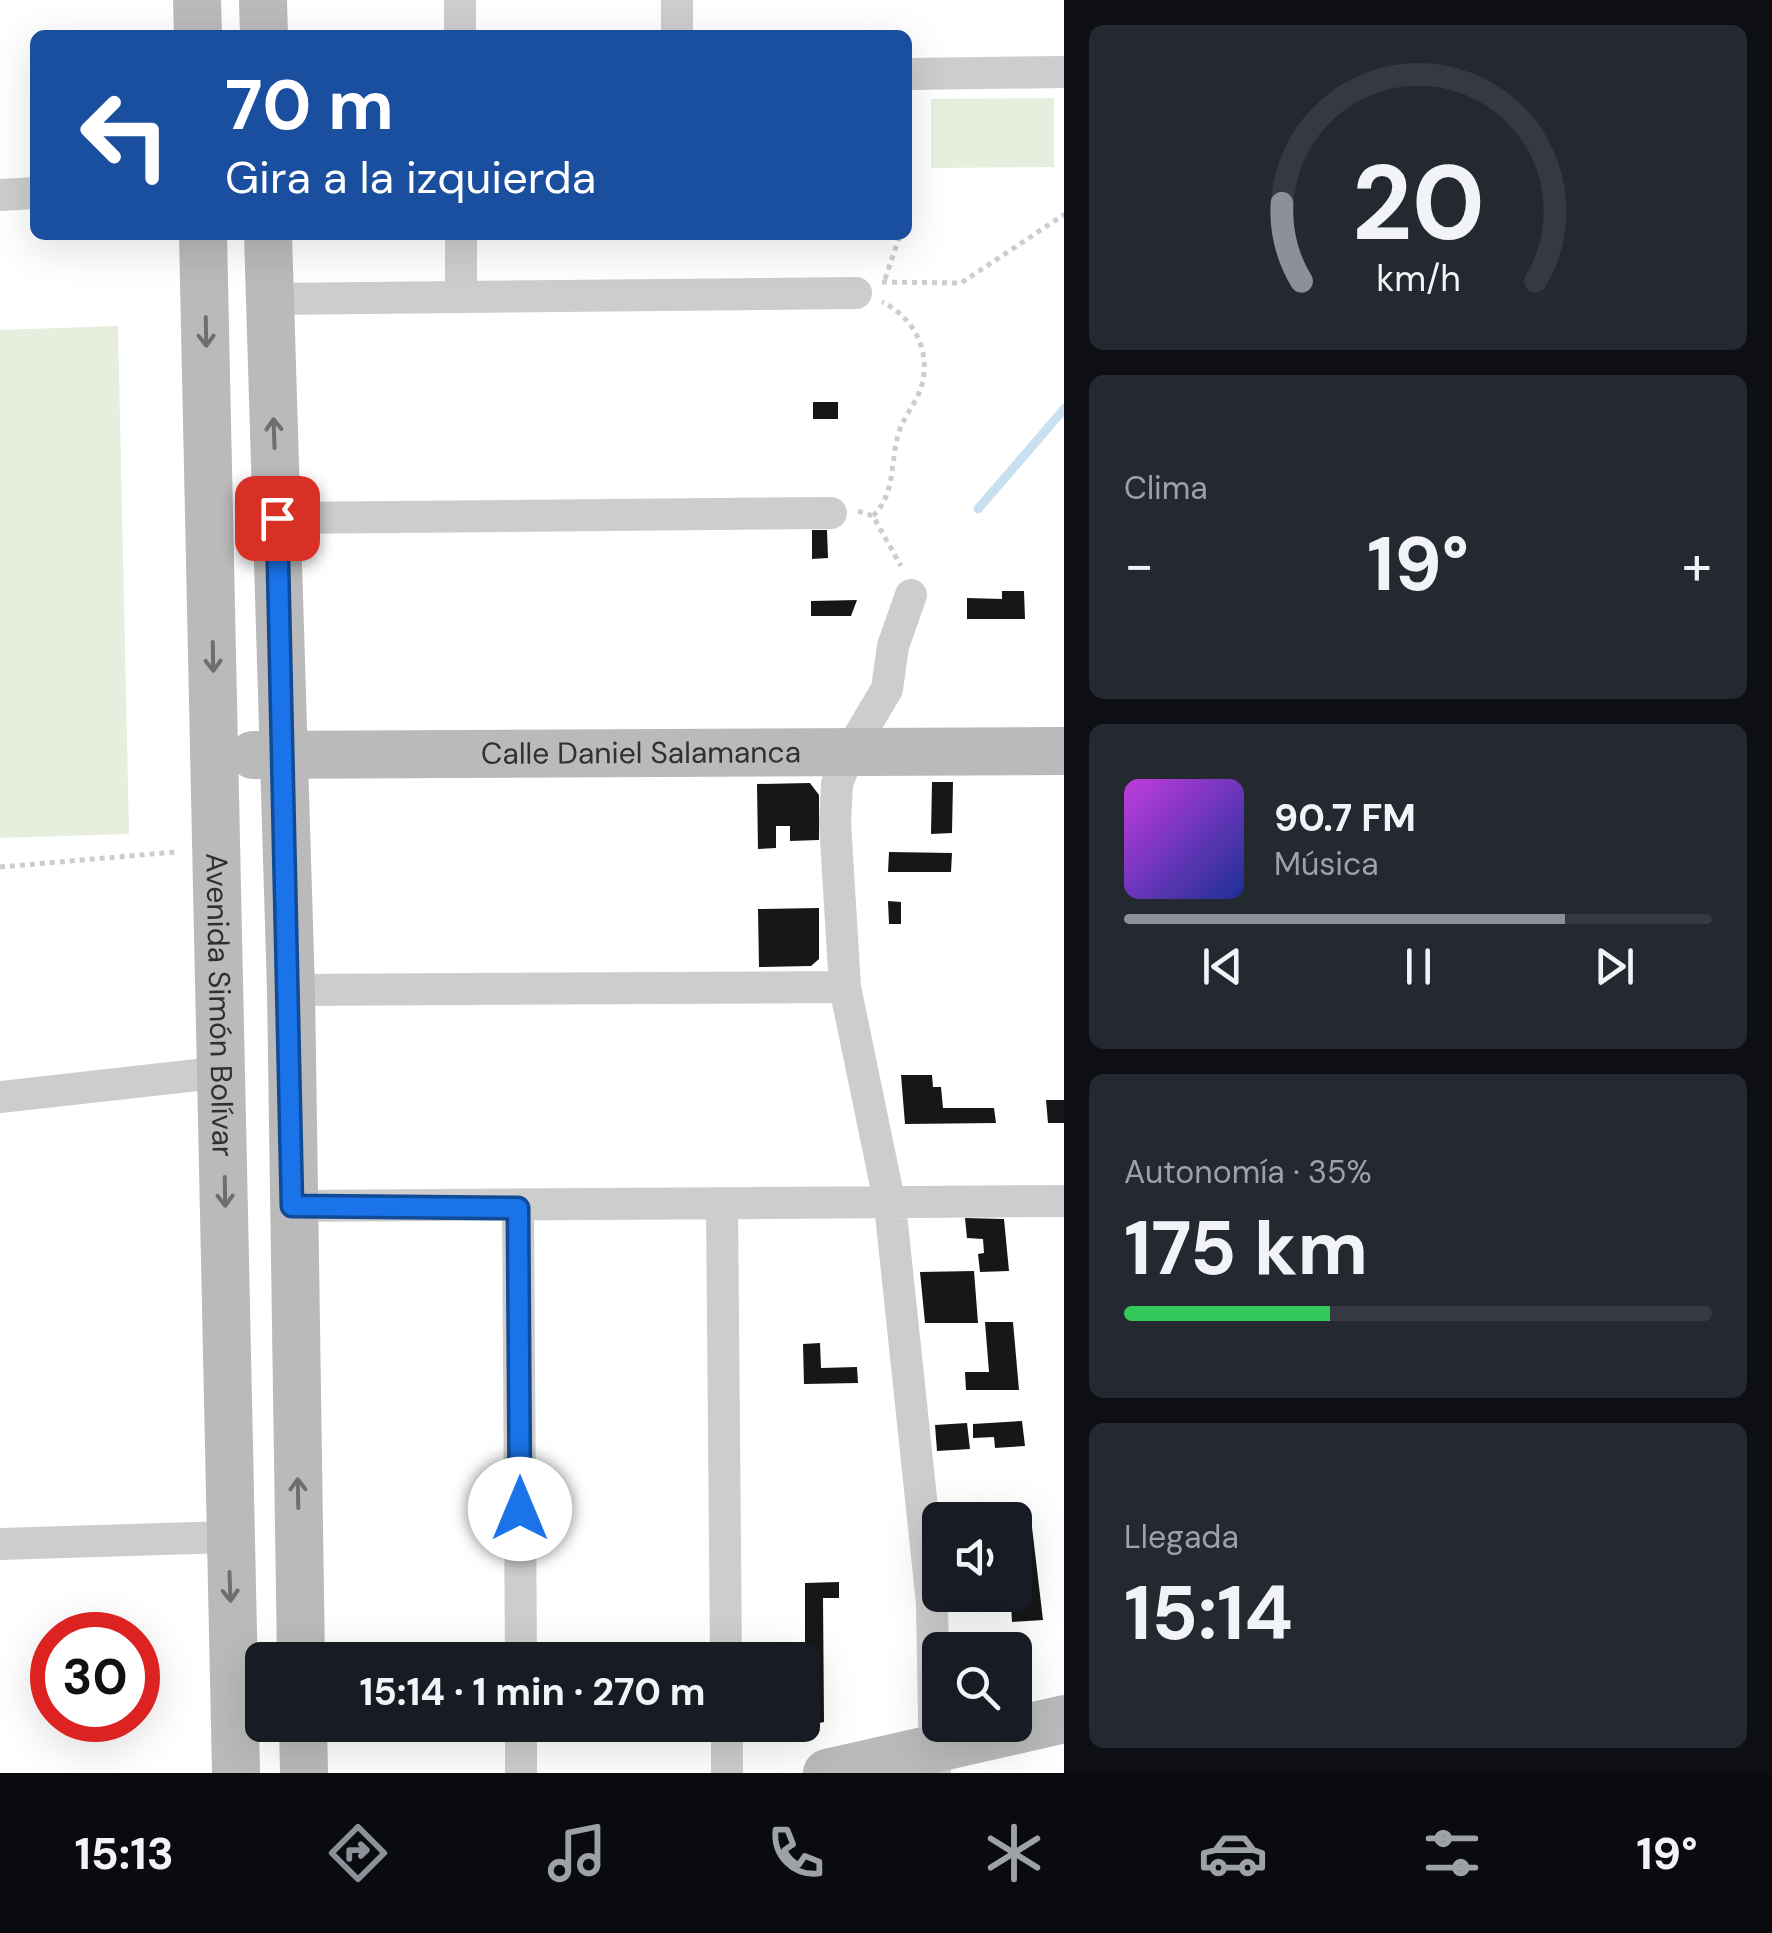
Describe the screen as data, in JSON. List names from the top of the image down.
{
  "streets": {
    "street": ["Calle Daniel Salamanca", "Avenida Simón Bolívar"]
  },
  "crossings": [
    ["Calle Daniel Salamanca", "Avenida Simón Bolívar"]
  ],
  "page": {
    "turn": ["70 m", "Gira a la izquierda"],
    "tile": [
      "Clima",
      ["Autonomía · 35%", "175 km"],
      ["Llegada", "15:14"]
    ],
    "heat": ["−", "19°", "+"],
    "song": ["90.7 FM", "Música"],
    "limit": "30",
    "trip": "15:14 · 1 min · 270 m",
    "tabs": ["15:13", "19°"],
    "gauge": ["20", "km/h"]
  }
}
